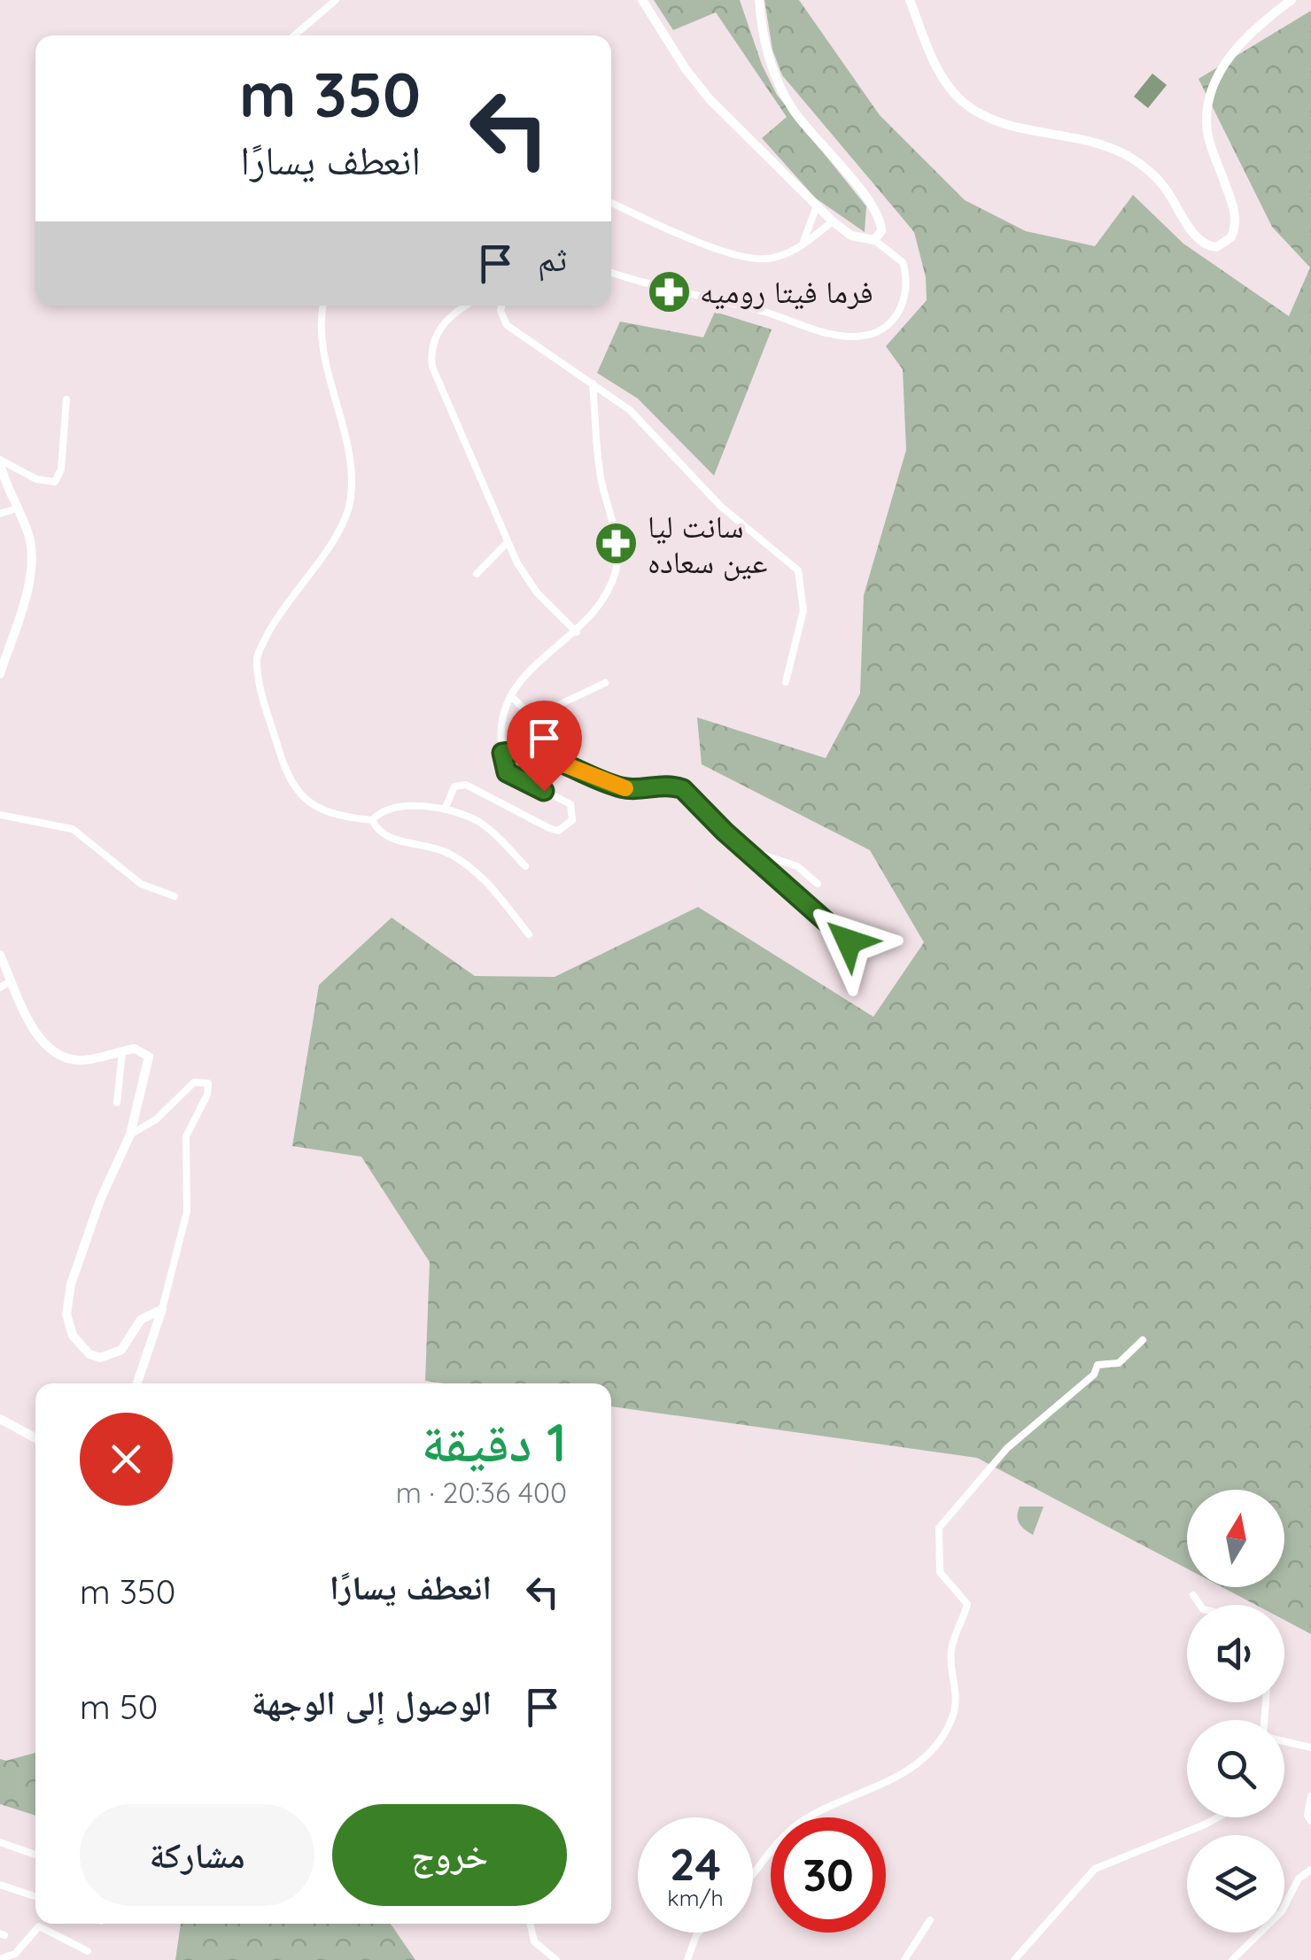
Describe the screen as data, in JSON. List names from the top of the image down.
{
  "places": {
    "pharmacy": ["فرما فيتا روميه", "سانت ليا عين سعاده"]
  },
  "north": "top",
  "page": {
    "turn": ["350 m", "انعطف يسارًا"],
    "then": "ثم",
    "heading": ["1 دقيقة", "400 m · 20:36"],
    "list": [
      {
        "name": "انعطف يسارًا",
        "value": "350 m"
      },
      {
        "name": "الوصول إلى الوجهة",
        "value": "50 m"
      }
    ],
    "buttons": ["خروج", "مشاركة"],
    "speed": "24 km/h",
    "limit": "30"
  }
}
